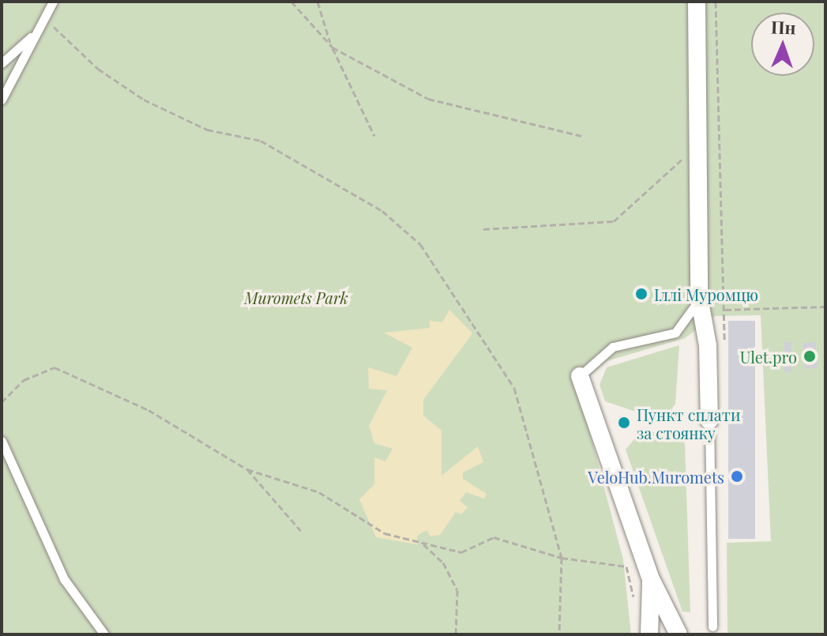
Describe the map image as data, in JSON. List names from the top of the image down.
{
  "parks": ["Muromets Park"],
  "places": [
    "Іллі Муромцю",
    "Ulet.pro",
    "Пункт сплати за стоянку",
    "VeloHub.Muromets"
  ],
  "north": "top"
}
